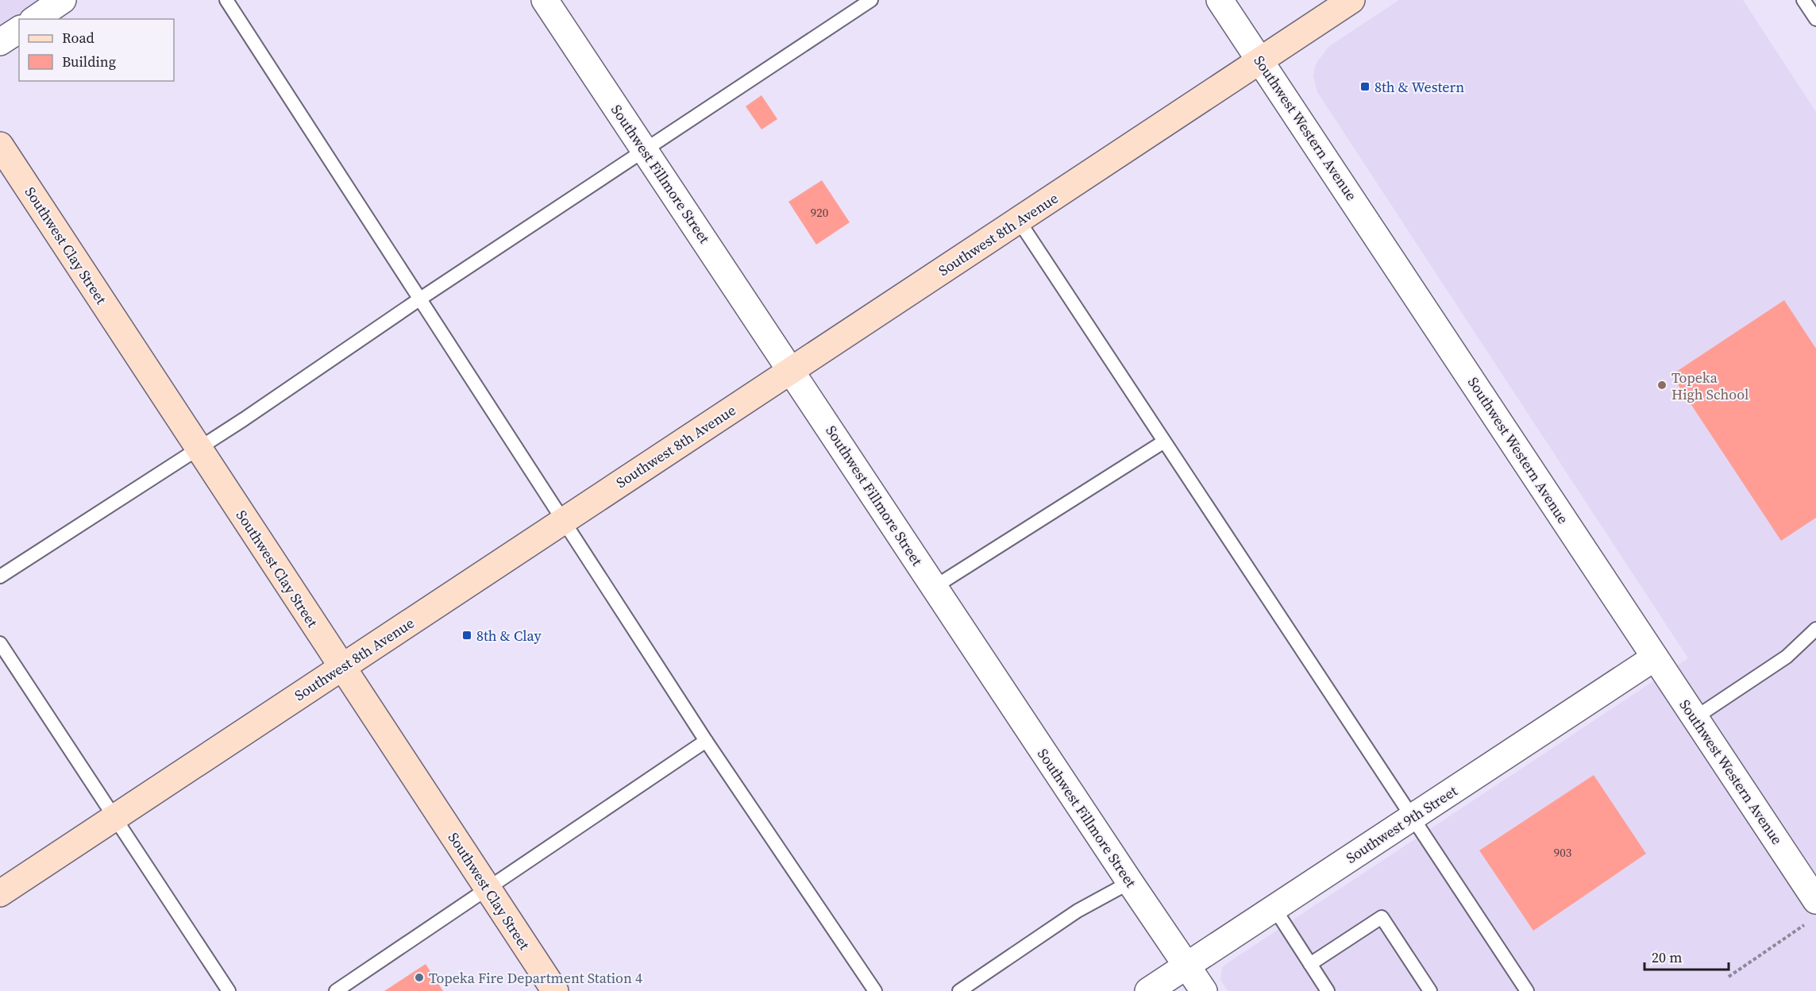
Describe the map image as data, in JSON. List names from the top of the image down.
{
  "streets": {
    "street": [
      "Southwest Western Avenue",
      "Southwest Fillmore Street",
      "Southwest 8th Avenue",
      "Southwest Clay Street",
      "Southwest 9th Street"
    ]
  },
  "crossings": [
    ["Southwest Western Avenue", "Southwest 8th Avenue"],
    ["Southwest Western Avenue", "Southwest 9th Street"],
    ["Southwest Fillmore Street", "Southwest 8th Avenue"],
    ["Southwest Fillmore Street", "Southwest 9th Street"],
    ["Southwest 8th Avenue", "Southwest Clay Street"]
  ],
  "places": {
    "transit": ["8th & Western", "8th & Clay"],
    "other": ["Topeka High School", "Topeka Fire Department Station 4"]
  },
  "house_numbers": ["920", "903"],
  "legend": ["Road", "Building"],
  "scale_bar": "20 m"
}
